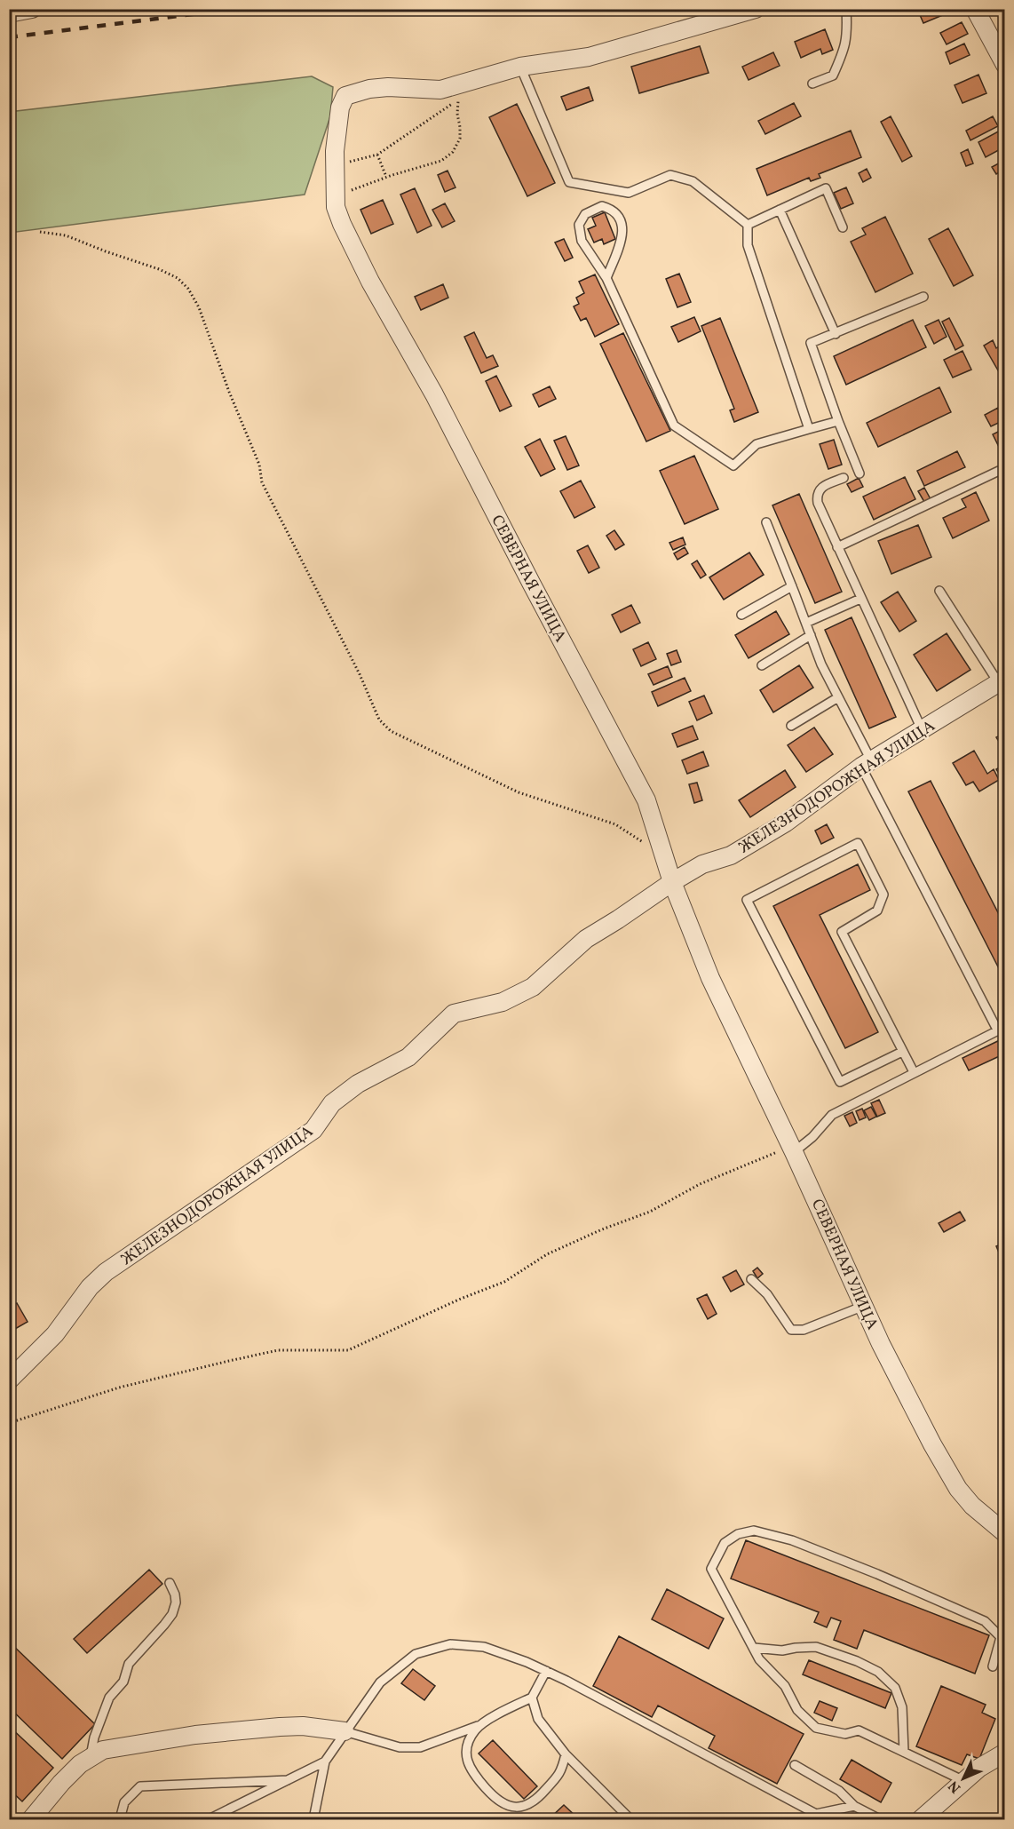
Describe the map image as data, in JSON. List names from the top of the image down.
{
  "streets": {
    "street": ["СЕВЕРНАЯ УЛИЦА", "ЖЕЛЕЗНОДОРОЖНАЯ УЛИЦА"]
  },
  "crossings": [
    ["СЕВЕРНАЯ УЛИЦА", "ЖЕЛЕЗНОДОРОЖНАЯ УЛИЦА"]
  ],
  "north": "bottom left"
}
